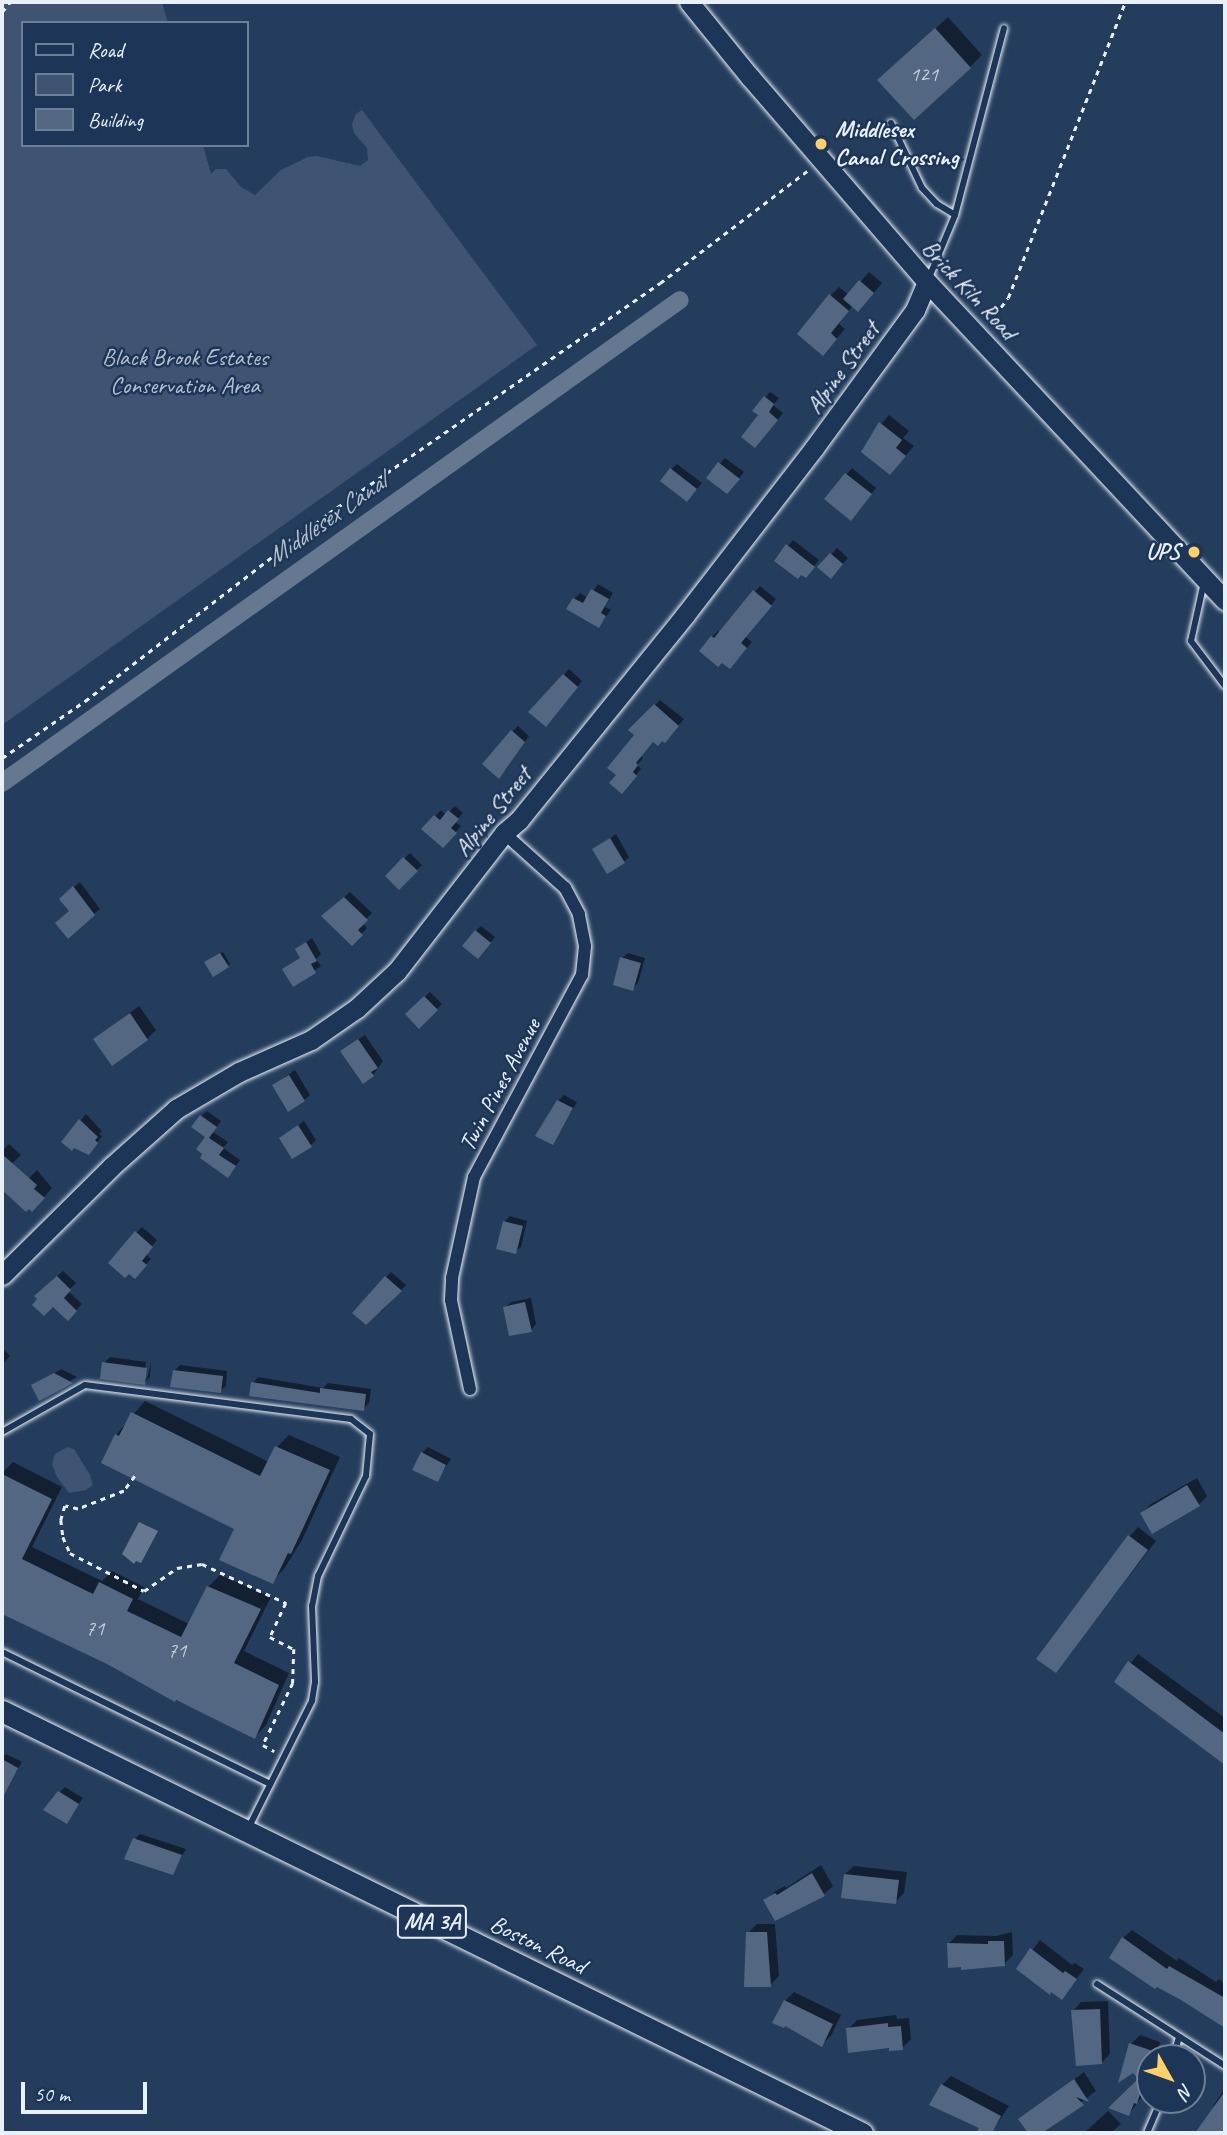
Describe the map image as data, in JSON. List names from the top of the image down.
{
  "streets": {
    "main road": ["MA 3A", "Boston Road"],
    "street": ["Brick Kiln Road", "Alpine Street", "Twin Pines Avenue"]
  },
  "crossings": [
    ["Brick Kiln Road", "Alpine Street"],
    ["Alpine Street", "Twin Pines Avenue"]
  ],
  "water": ["Middlesex Canal"],
  "parks": ["Black Brook Estates Conservation Area"],
  "places": ["Middlesex Canal Crossing", "UPS"],
  "house_numbers": ["121", "71", "71"],
  "legend": ["Road", "Park", "Building"],
  "scale_bar": "50 m",
  "north": "bottom right"
}
